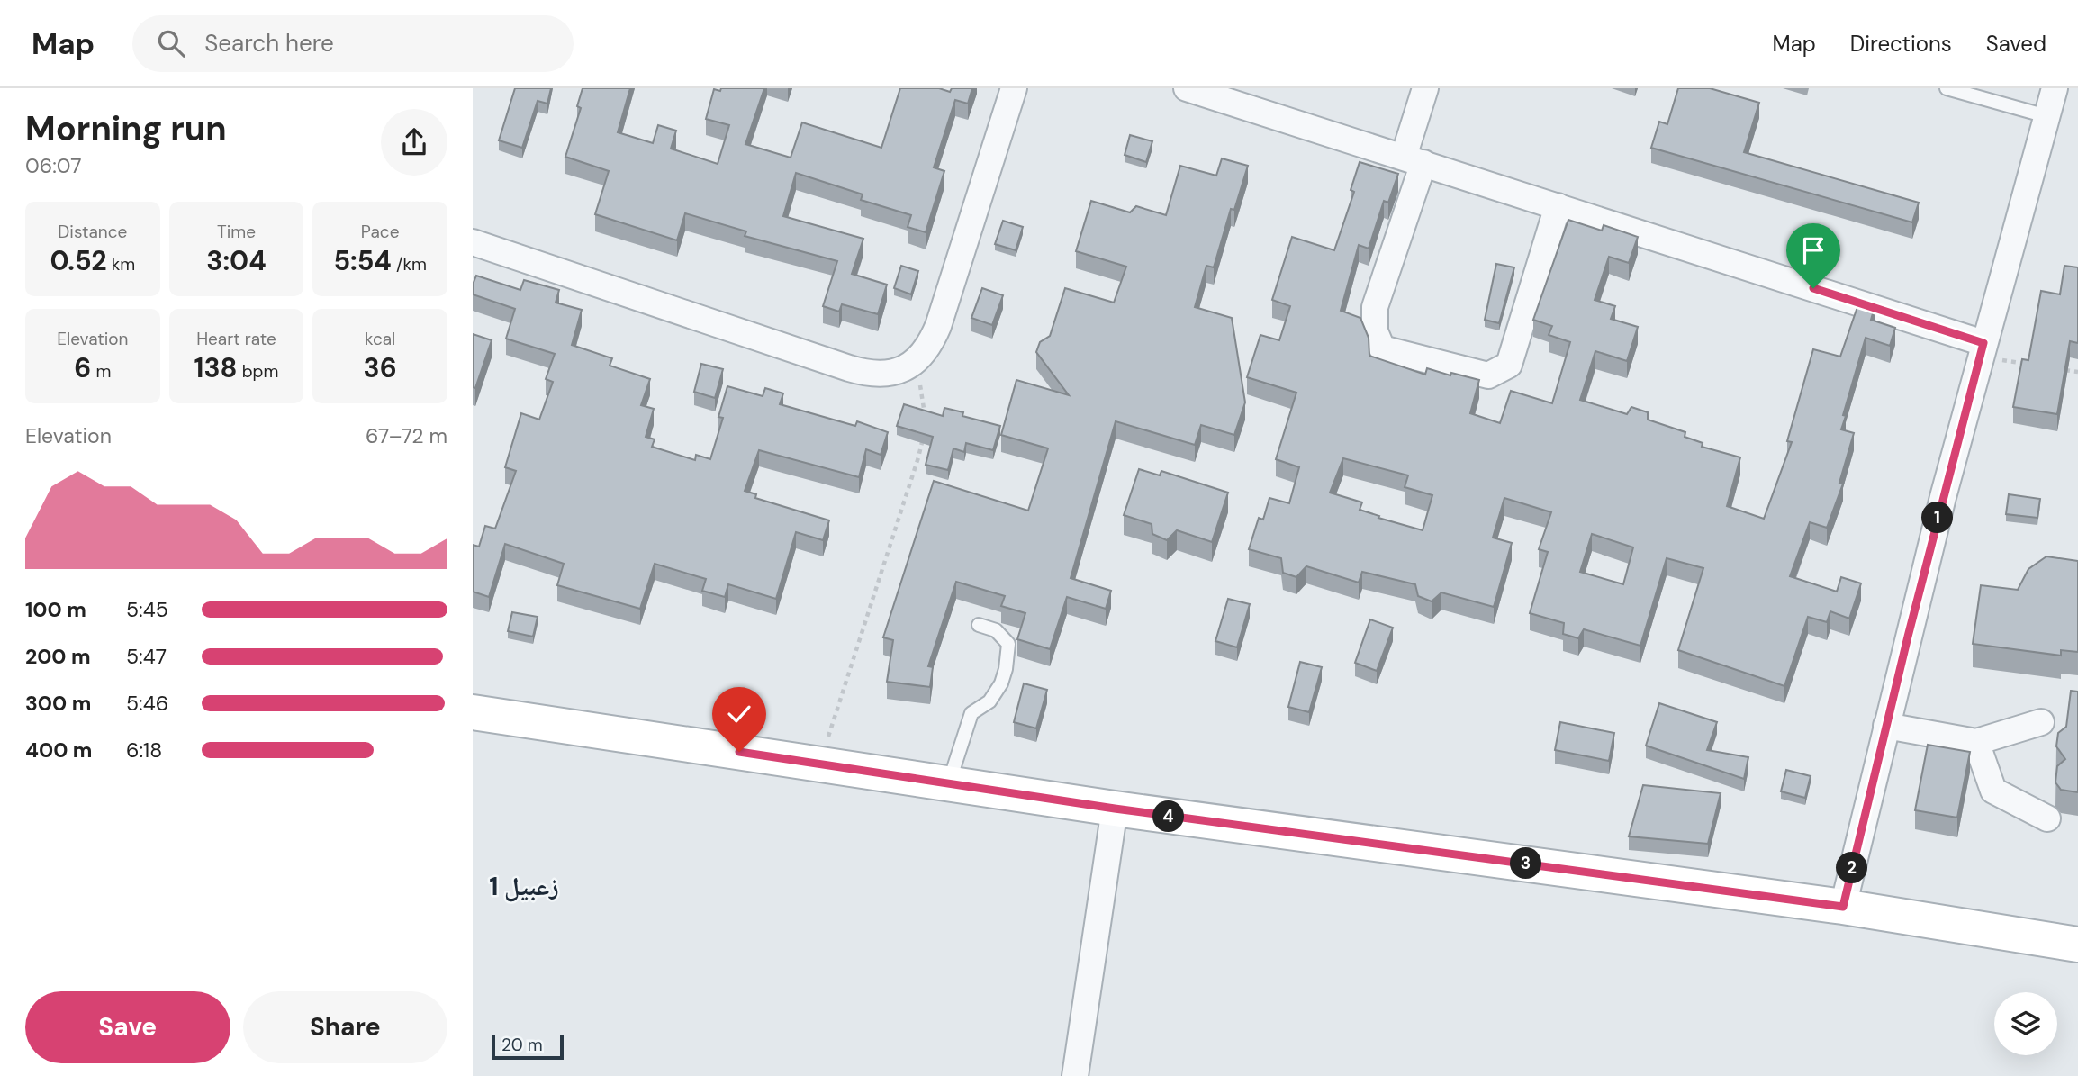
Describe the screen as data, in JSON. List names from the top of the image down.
{
  "districts": ["زعبيل 1"],
  "scale_bar": "20 m",
  "page": {
    "header": "Map",
    "search": "Search here",
    "nav": ["Map", "Directions", "Saved"],
    "heading": ["Morning run", "06:07"],
    "stats": [
      ["Distance", "0.52 km"],
      ["Time", "3:04"],
      ["Pace", "5:54 /km"],
      ["Elevation", "6 m"],
      ["Heart rate", "138 bpm"],
      ["kcal", "36"]
    ],
    "chart": ["Elevation", "67–72 m"],
    "pins": [
      "1",
      "4",
      "3",
      "2"
    ],
    "list": [
      {
        "name": "100 m",
        "note": "5:45"
      },
      {
        "name": "200 m",
        "note": "5:47"
      },
      {
        "name": "300 m",
        "note": "5:46"
      },
      {
        "name": "400 m",
        "note": "6:18"
      }
    ],
    "buttons": ["Save", "Share"],
    "scale": "20 m"
  }
}
